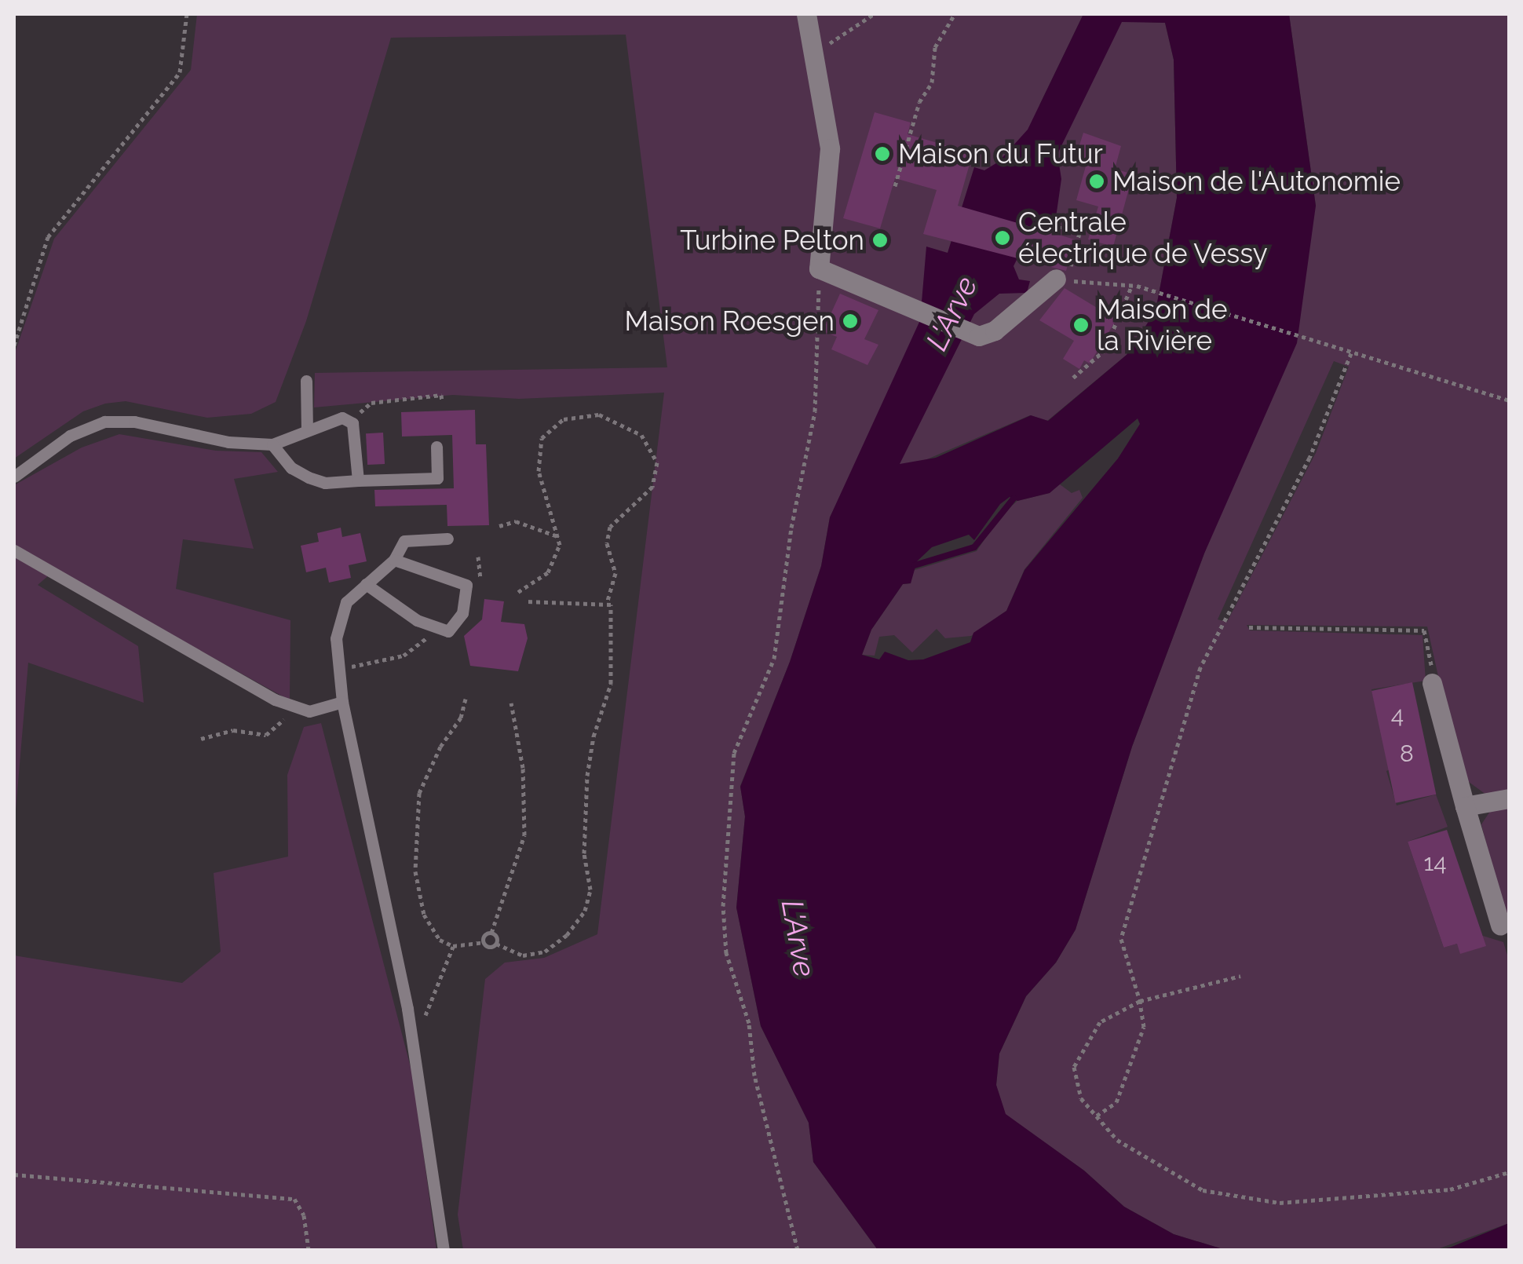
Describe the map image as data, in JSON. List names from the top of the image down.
{
  "water": ["L'Arve"],
  "places": [
    "Maison du Futur",
    "Maison de l'Autonomie",
    "Centrale électrique de Vessy",
    "Turbine Pelton",
    "Maison Roesgen",
    "Maison de la Rivière"
  ],
  "house_numbers": ["4", "8", "14"]
}
